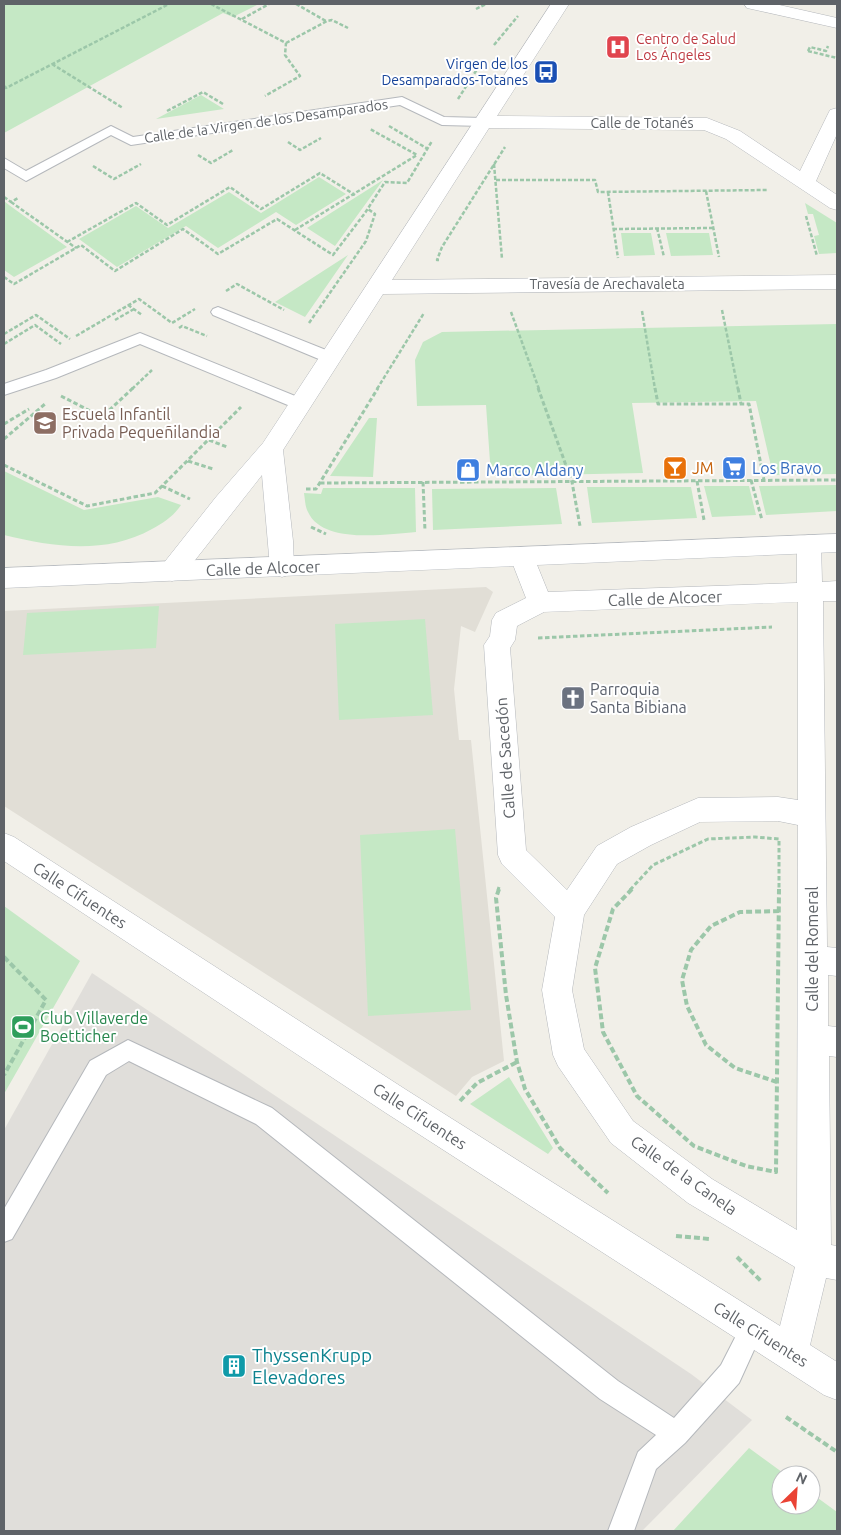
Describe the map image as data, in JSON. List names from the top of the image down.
{
  "streets": {
    "street": [
      "Calle de Totanés",
      "Travesía de Arechavaleta",
      "Calle de Alcocer",
      "Calle de Sacedón",
      "Calle Cifuentes",
      "Calle del Romeral",
      "Calle de la Canela"
    ],
    "lane": ["Calle de la Virgen de los Desamparados"]
  },
  "crossings": [
    ["Calle de la Virgen de los Desamparados", "Calle de Totanés"],
    ["Calle de Alcocer", "Calle de Sacedón"],
    ["Calle de Alcocer", "Calle del Romeral"],
    ["Calle Cifuentes", "Calle del Romeral"],
    ["Calle del Romeral", "Calle de la Canela"]
  ],
  "places": {
    "hospital": ["Centro de Salud Los Ángeles"],
    "bus stop": ["Virgen de los Desamparados-Totanes"],
    "school or university": ["Escuela Infantil Privada Pequeñilandia"],
    "bar": ["JM"],
    "supermarket": ["Los Bravo"],
    "shop": ["Marco Aldany"],
    "church": ["Parroquia Santa Bibiana"],
    "sports": ["Club Villaverde Boetticher"],
    "building": ["ThyssenKrupp Elevadores"]
  },
  "north": "top right"
}
